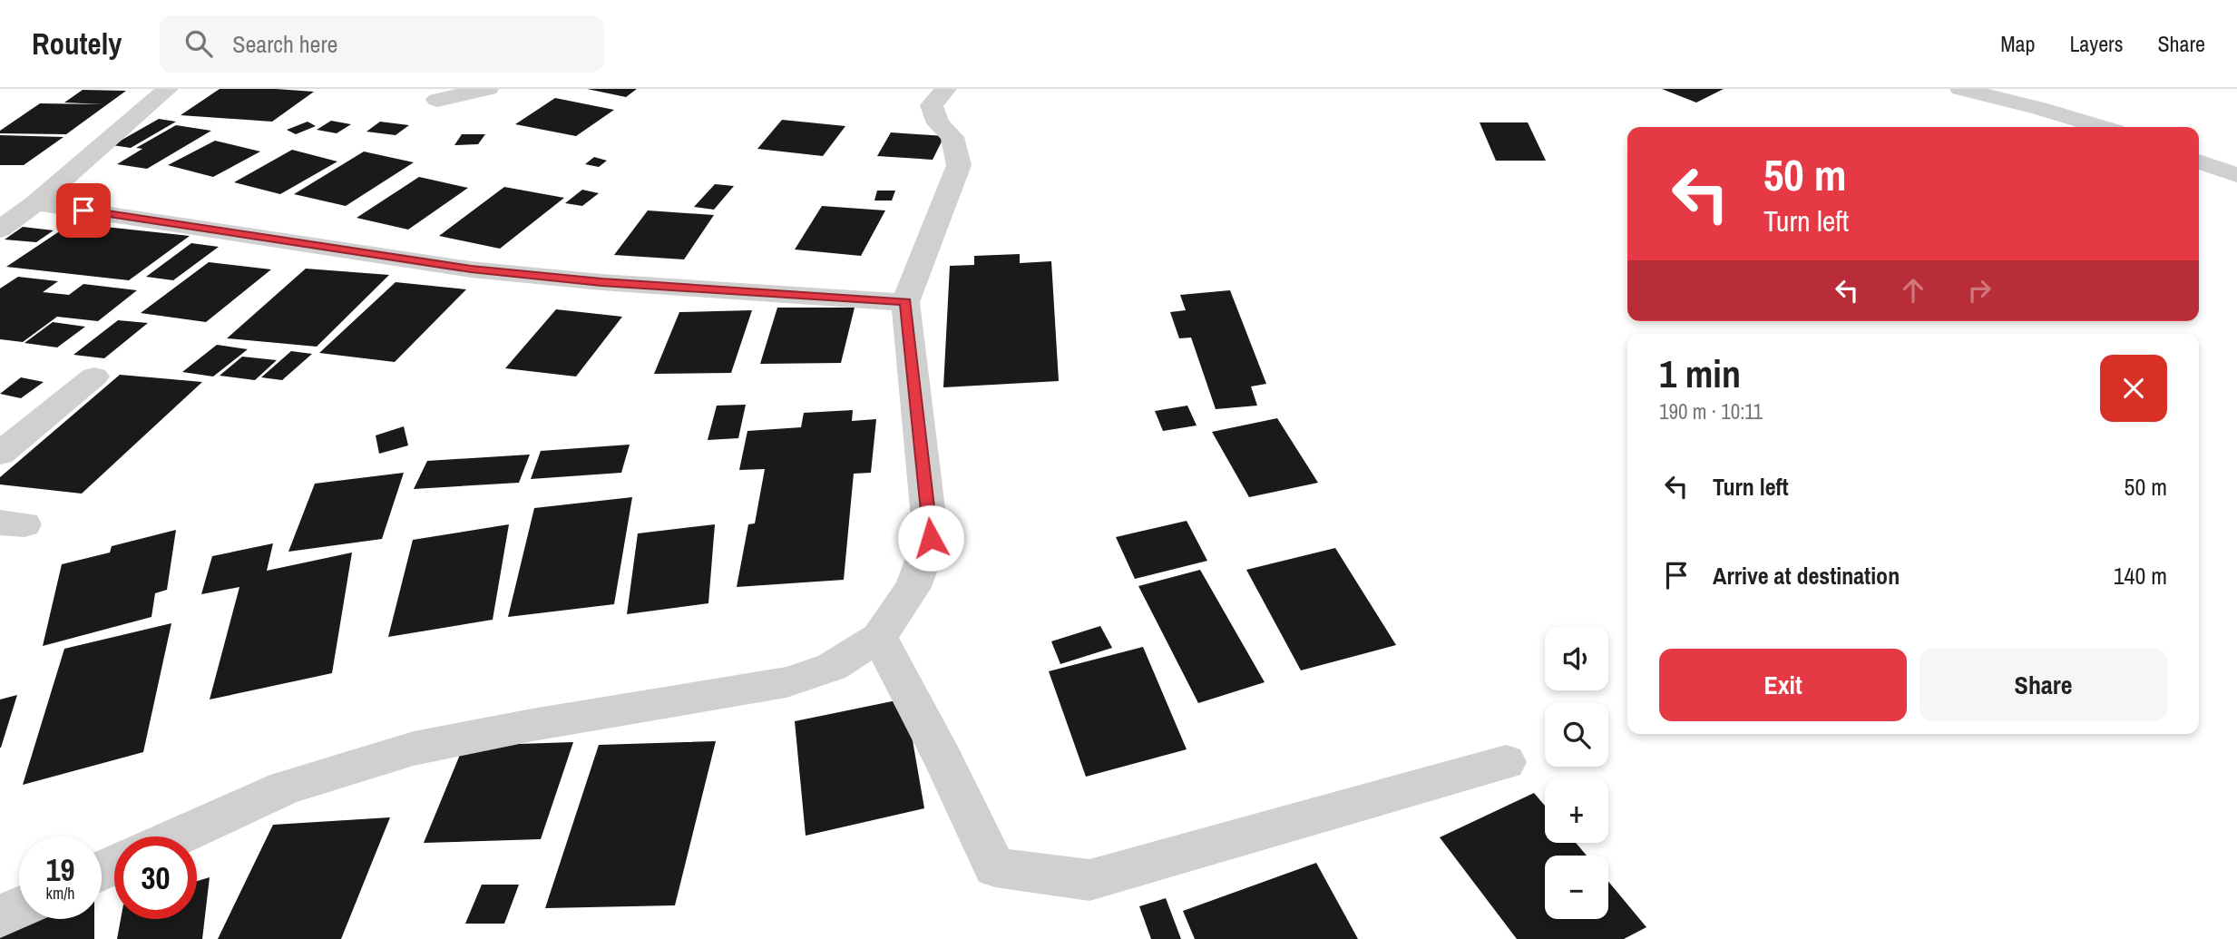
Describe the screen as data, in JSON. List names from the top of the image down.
{
  "page": {
    "header": "Routely",
    "search": "Search here",
    "nav": ["Map", "Layers", "Share"],
    "turn": ["50 m", "Turn left"],
    "heading": ["1 min", "190 m · 10:11"],
    "list": [
      {
        "name": "Turn left",
        "value": "50 m"
      },
      {
        "name": "Arrive at destination",
        "value": "140 m"
      }
    ],
    "map_buttons": ["+", "−"],
    "buttons": ["Exit", "Share"],
    "speed": "19 km/h",
    "limit": "30"
  }
}
